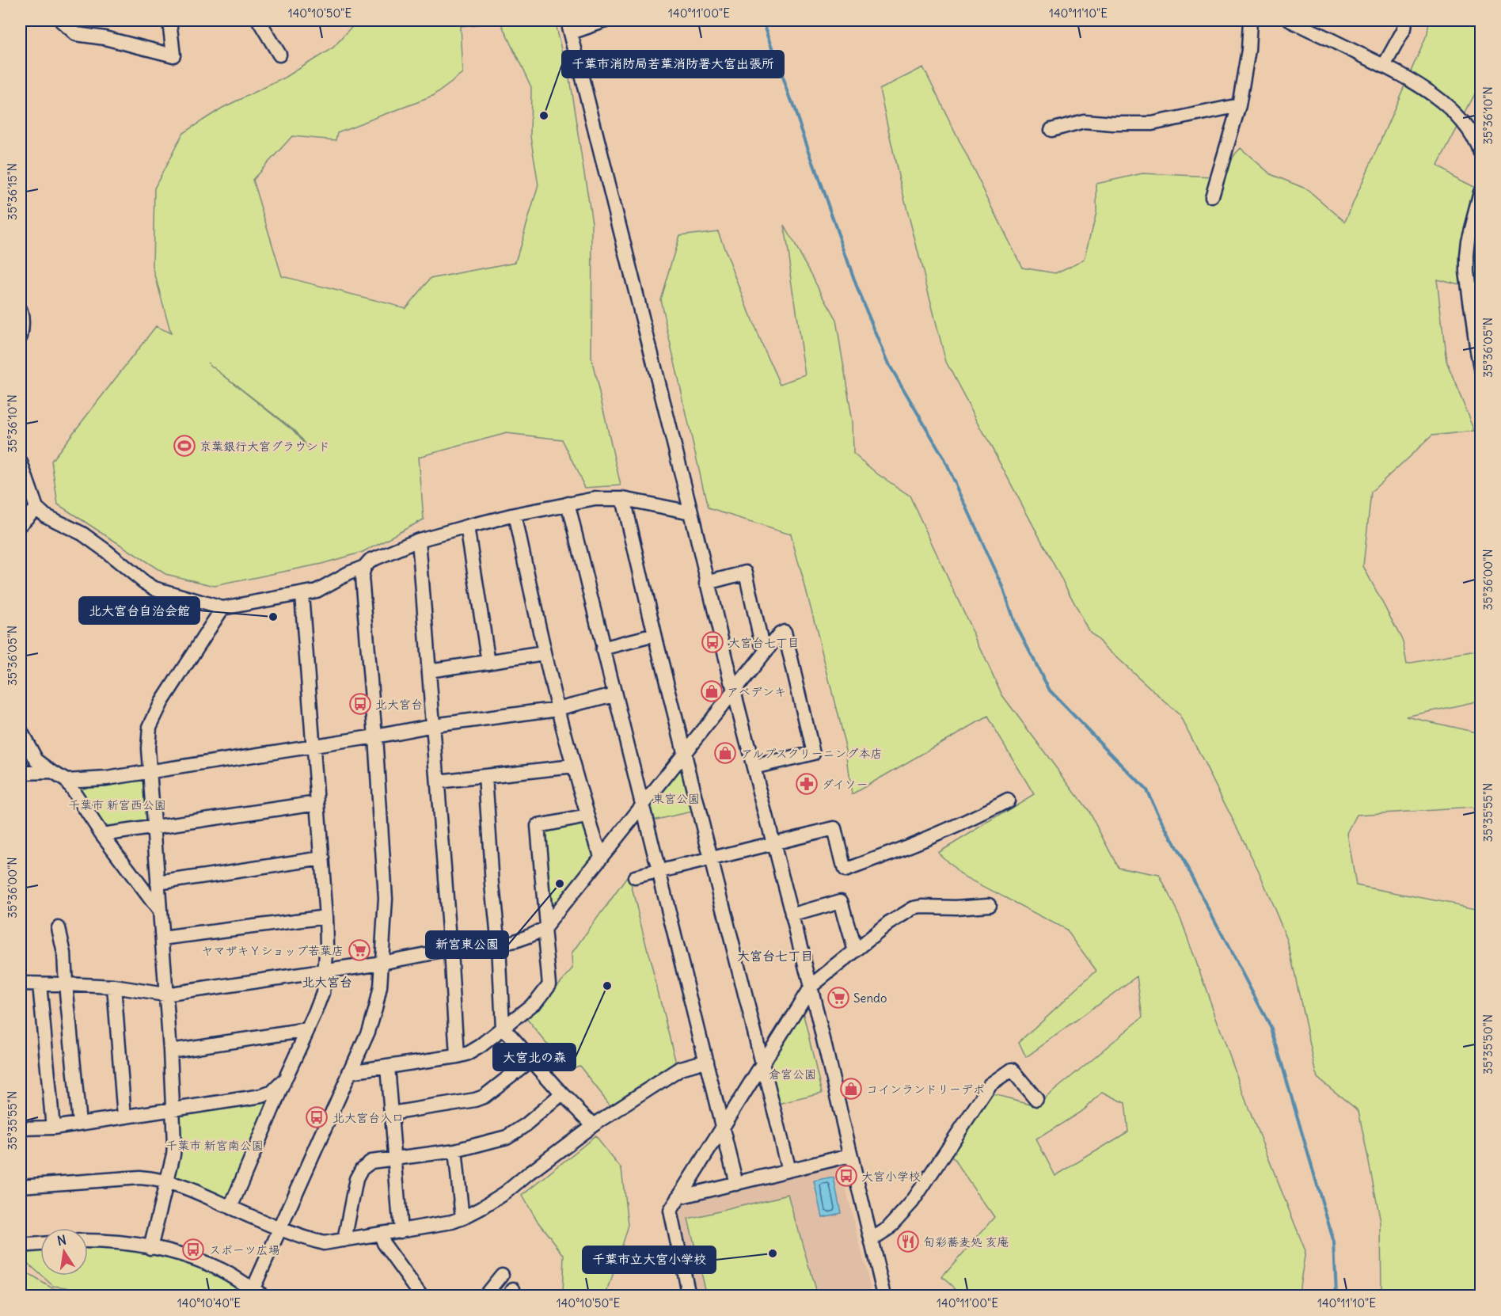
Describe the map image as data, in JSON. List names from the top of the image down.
{
  "districts": ["大宮台七丁目", "北大宮台"],
  "parks": [
    "東宮公園",
    "千葉市 新宮西公園",
    "倉宮公園",
    "千葉市 新宮南公園"
  ],
  "places": {
    "other": [
      "千葉市消防局若葉消防署大宮出張所",
      "北大宮台自治会館",
      "新宮東公園",
      "大宮北の森",
      "千葉市立大宮小学校"
    ],
    "sports": ["京葉銀行大宮グラウンド"],
    "bus stop": [
      "大宮台七丁目",
      "北大宮台",
      "北大宮台入口",
      "大宮小学校",
      "スポーツ広場"
    ],
    "shop": ["アベデンキ", "アルプスクリーニング本店", "コインランドリーデポ"],
    "pharmacy": ["ダイソー"],
    "supermarket": ["ヤマザキＹショップ若葉店", "Sendo"],
    "restaurant": ["旬彩蕎麦処 亥庵"]
  },
  "north": "top",
  "coordinates": [
    "140°10'50\"E",
    "140°11'00\"E",
    "140°11'10\"E",
    "35°36'10\"N",
    "35°36'15\"N",
    "35°36'05\"N",
    "35°36'00\"N",
    "35°35'55\"N",
    "35°35'50\"N",
    "140°10'40\"E"
  ]
}
